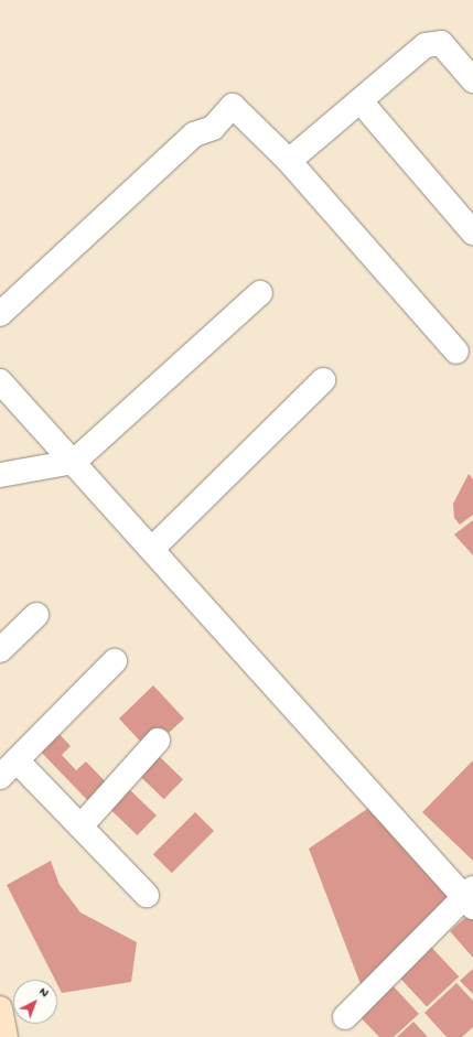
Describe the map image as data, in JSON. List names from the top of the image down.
{
  "north": "top right"
}
